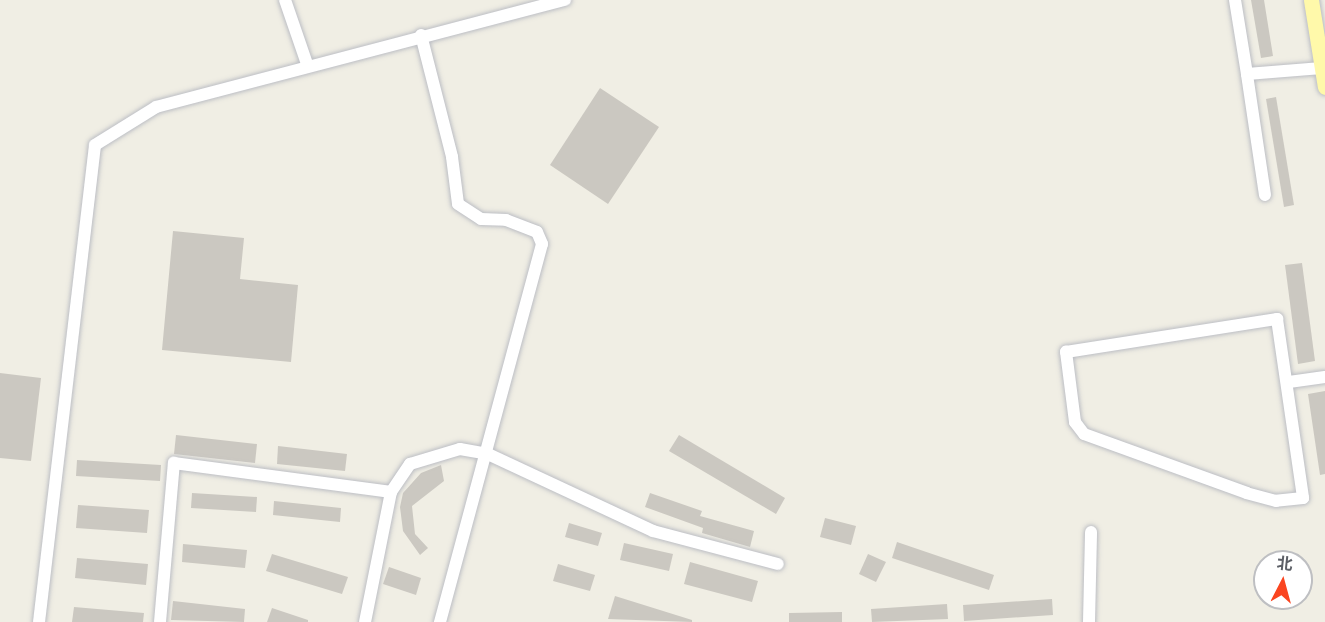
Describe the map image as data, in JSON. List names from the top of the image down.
{
  "north": "top"
}
